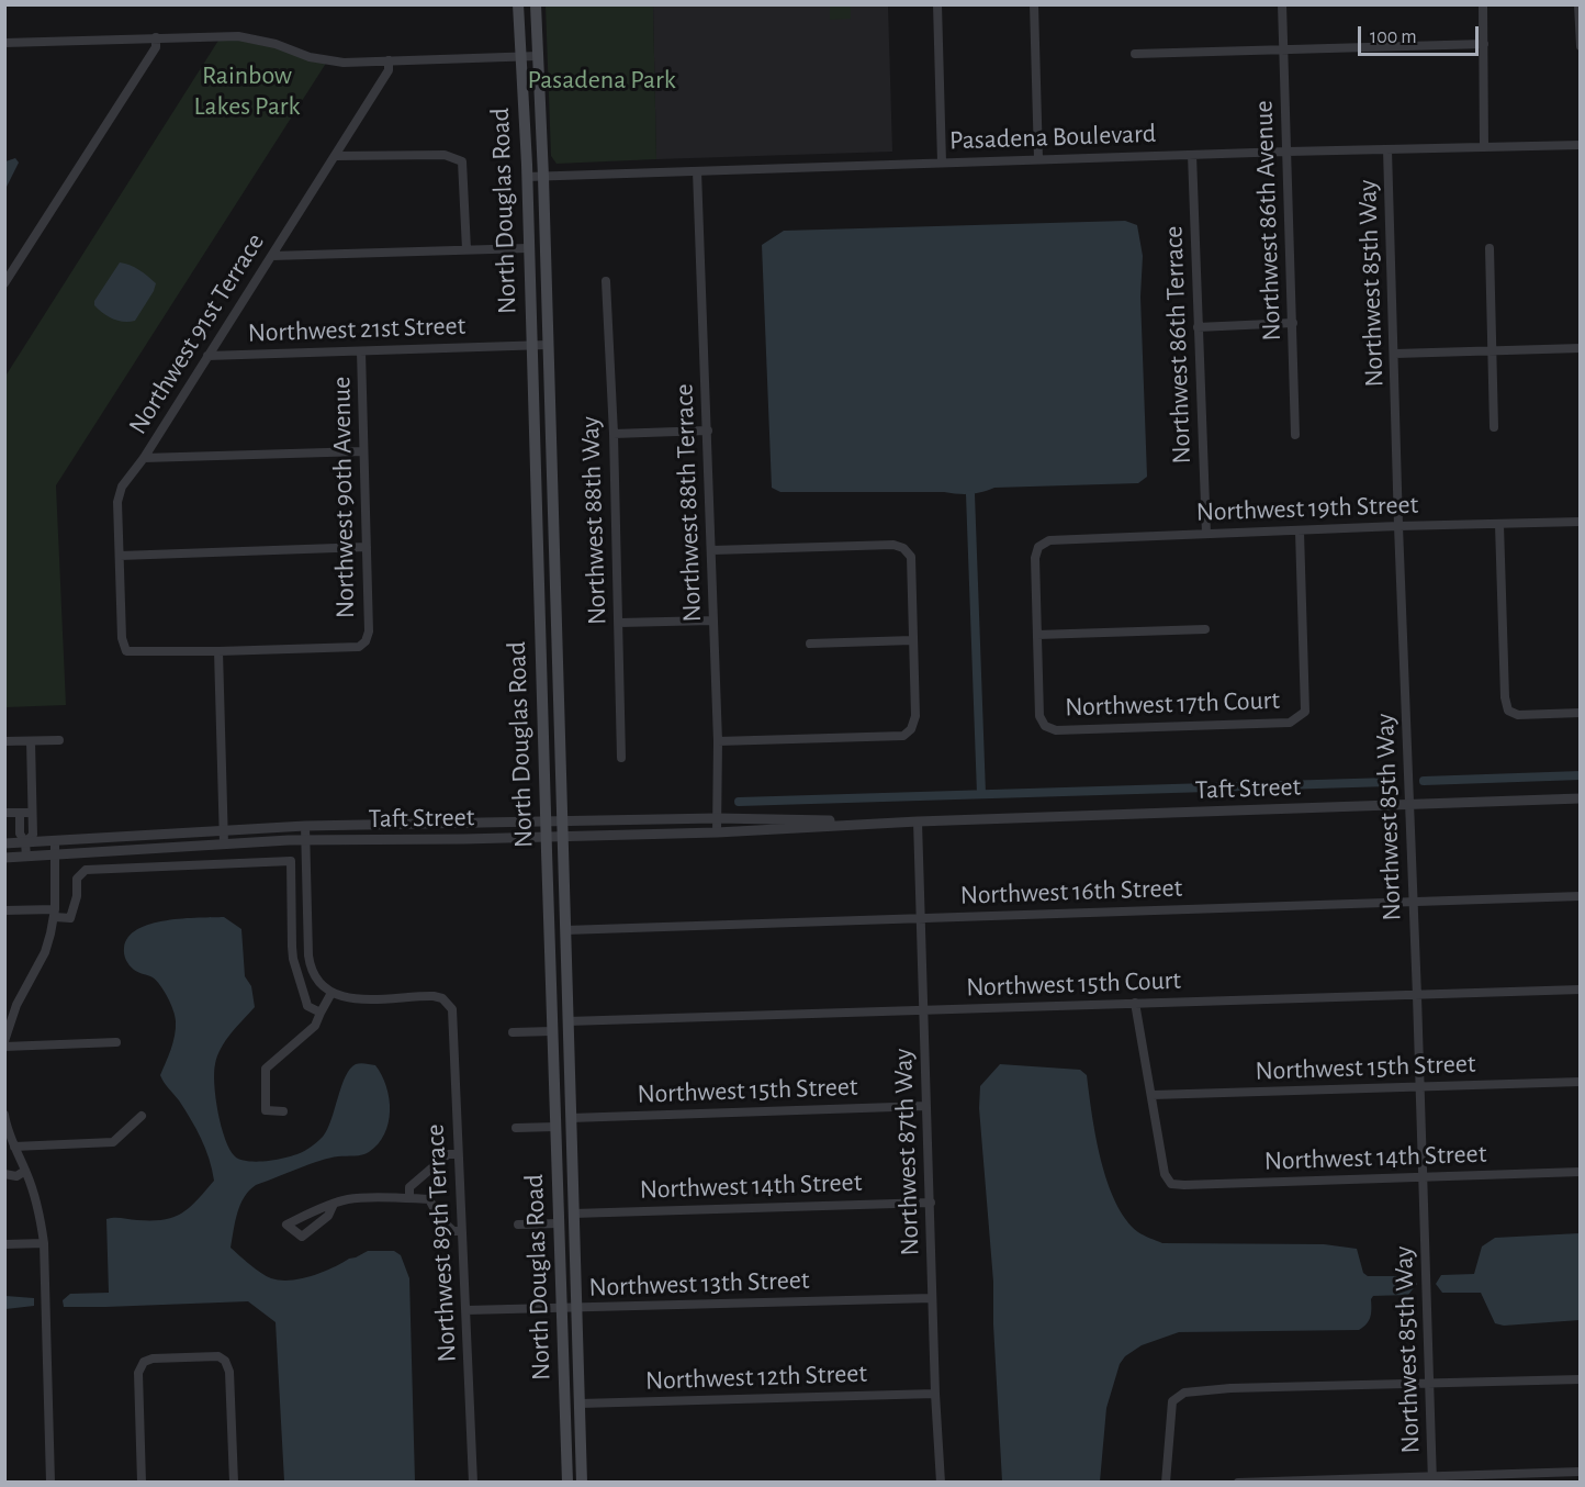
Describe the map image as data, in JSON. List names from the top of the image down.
{
  "streets": {
    "main road": ["North Douglas Road"],
    "street": [
      "Pasadena Boulevard",
      "Northwest 86th Avenue",
      "Northwest 85th Way",
      "Northwest 21st Street",
      "Northwest 91st Terrace",
      "Northwest 86th Terrace",
      "Northwest 90th Avenue",
      "Northwest 88th Terrace",
      "Northwest 19th Street",
      "Northwest 88th Way",
      "Northwest 17th Court",
      "Taft Street",
      "Northwest 16th Street",
      "Northwest 15th Court",
      "Northwest 15th Street",
      "Northwest 87th Way",
      "Northwest 14th Street",
      "Northwest 89th Terrace",
      "Northwest 13th Street",
      "Northwest 12th Street"
    ]
  },
  "crossings": [
    ["Pasadena Boulevard", "North Douglas Road"],
    ["Pasadena Boulevard", "Northwest 86th Avenue"],
    ["Pasadena Boulevard", "Northwest 85th Way"],
    ["Pasadena Boulevard", "Northwest 86th Terrace"],
    ["Pasadena Boulevard", "Northwest 88th Terrace"],
    ["North Douglas Road", "Northwest 21st Street"],
    ["North Douglas Road", "Taft Street"],
    ["North Douglas Road", "Northwest 16th Street"],
    ["North Douglas Road", "Northwest 15th Court"],
    ["North Douglas Road", "Northwest 15th Street"],
    ["North Douglas Road", "Northwest 14th Street"],
    ["North Douglas Road", "Northwest 13th Street"],
    ["North Douglas Road", "Northwest 12th Street"],
    ["Northwest 85th Way", "Northwest 19th Street"],
    ["Northwest 85th Way", "Taft Street"],
    ["Northwest 85th Way", "Northwest 16th Street"],
    ["Northwest 85th Way", "Northwest 15th Court"],
    ["Northwest 85th Way", "Northwest 15th Street"],
    ["Northwest 85th Way", "Northwest 14th Street"],
    ["Northwest 21st Street", "Northwest 91st Terrace"],
    ["Northwest 21st Street", "Northwest 90th Avenue"],
    ["Northwest 91st Terrace", "Northwest 90th Avenue"],
    ["Northwest 86th Terrace", "Northwest 19th Street"],
    ["Northwest 88th Terrace", "Taft Street"],
    ["Northwest 19th Street", "Northwest 17th Court"],
    ["Taft Street", "Northwest 87th Way"],
    ["Northwest 16th Street", "Northwest 87th Way"],
    ["Northwest 15th Court", "Northwest 87th Way"],
    ["Northwest 15th Street", "Northwest 87th Way"],
    ["Northwest 15th Street", "Northwest 14th Street"],
    ["Northwest 87th Way", "Northwest 14th Street"],
    ["Northwest 87th Way", "Northwest 13th Street"],
    ["Northwest 87th Way", "Northwest 12th Street"],
    ["Northwest 89th Terrace", "Northwest 13th Street"]
  ],
  "parks": ["Rainbow Lakes Park", "Pasadena Park"],
  "scale_bar": "100 m"
}
